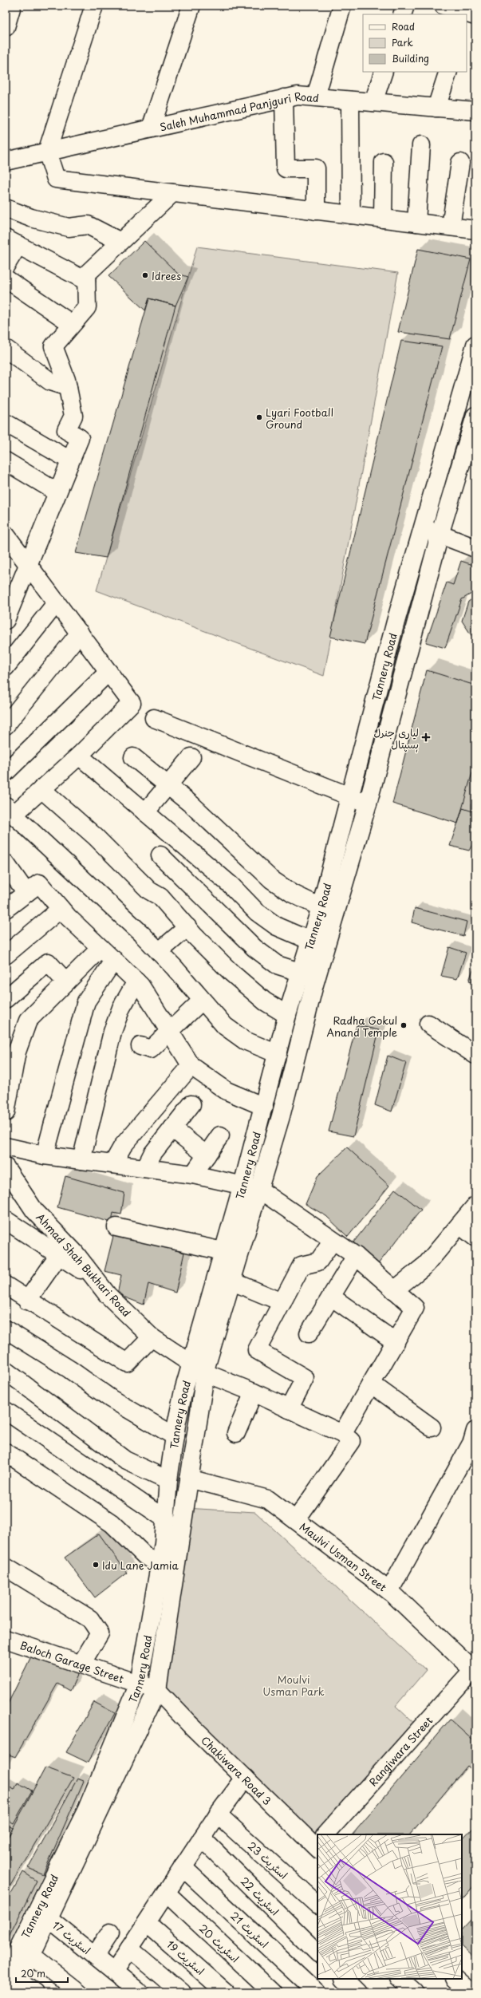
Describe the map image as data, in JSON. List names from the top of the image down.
{
  "streets": {
    "street": [
      "Saleh Muhammad Panjguri Road",
      "Tannery Road",
      "Ahmad Shah Bukhari Road",
      "Maulvi Usman Street",
      "Baloch Garage Street",
      "Rangiwara Street",
      "Chakiwara Road 3",
      "اسٹریٹ 23",
      "اسٹریٹ 22",
      "اسٹریٹ 21",
      "اسٹریٹ 17",
      "اسٹریٹ 20",
      "اسٹریٹ 19"
    ]
  },
  "crossings": [
    ["Tannery Road", "Ahmad Shah Bukhari Road"],
    ["Tannery Road", "Maulvi Usman Street"],
    ["Tannery Road", "Baloch Garage Street"],
    ["Tannery Road", "Chakiwara Road 3"],
    ["Tannery Road", "اسٹریٹ 17"],
    ["Maulvi Usman Street", "Rangiwara Street"],
    ["Baloch Garage Street", "Chakiwara Road 3"]
  ],
  "parks": ["Moulvi Usman Park"],
  "places": {
    "other": [
      "Idrees",
      "Lyari Football Ground",
      "Radha Gokul Anand Temple",
      "Idu Lane Jamia"
    ],
    "health": ["لیاری جنرل ہسپتال"]
  },
  "legend": ["Road", "Park", "Building"],
  "scale_bar": "20 m"
}
